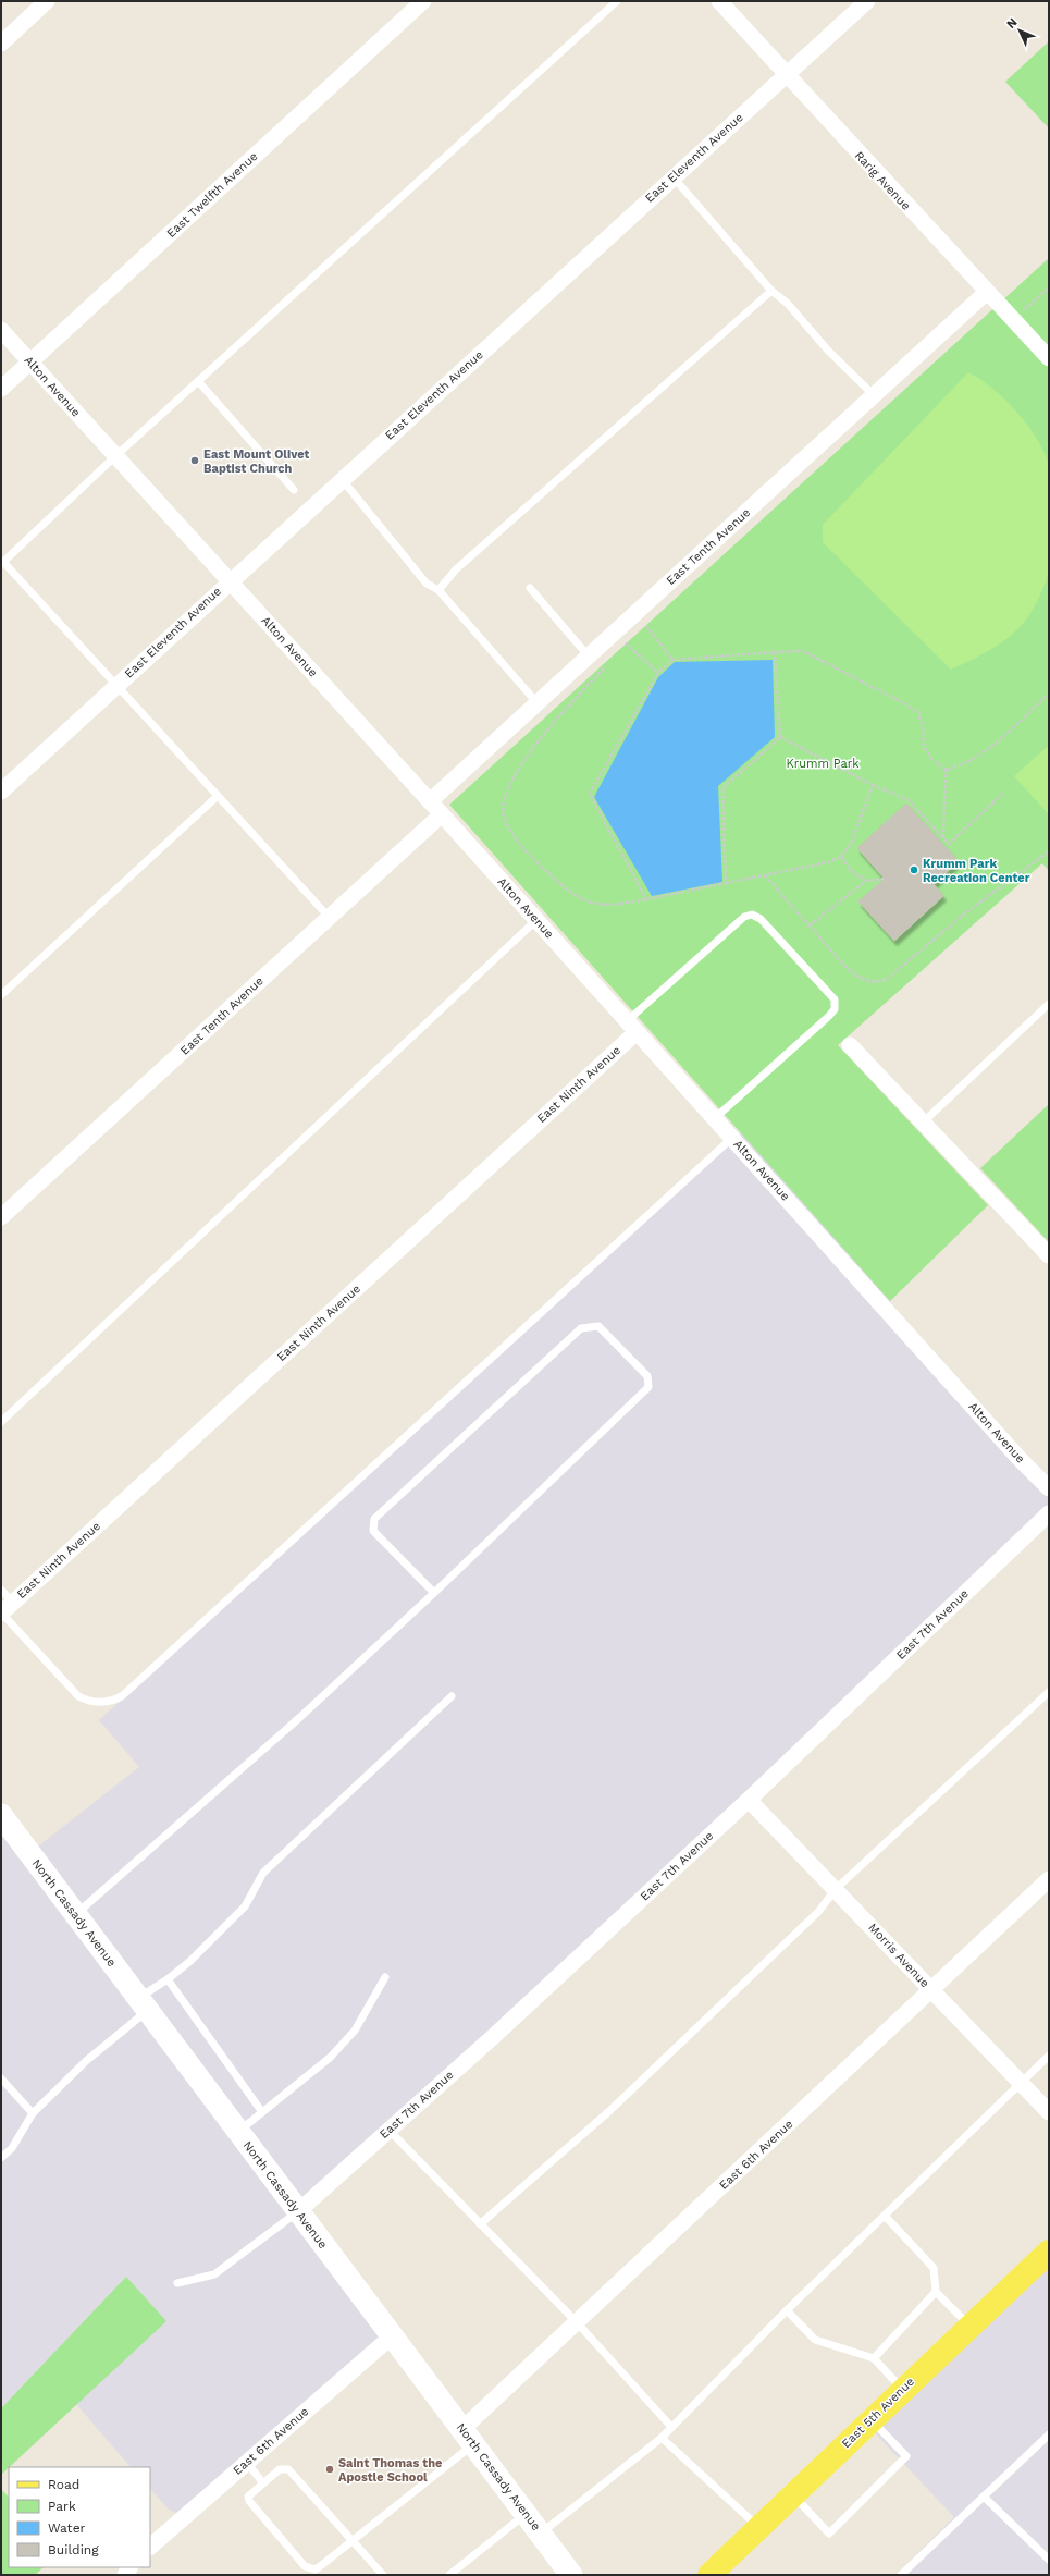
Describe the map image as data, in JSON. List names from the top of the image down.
{
  "streets": {
    "main road": ["North Cassady Avenue", "East 5th Avenue"],
    "street": [
      "East Eleventh Avenue",
      "Rarig Avenue",
      "East Twelfth Avenue",
      "Alton Avenue",
      "East Tenth Avenue",
      "East Ninth Avenue",
      "East 7th Avenue",
      "Morris Avenue",
      "East 6th Avenue"
    ]
  },
  "crossings": [
    ["East Eleventh Avenue", "Rarig Avenue"],
    ["East Eleventh Avenue", "Alton Avenue"],
    ["Rarig Avenue", "East Tenth Avenue"],
    ["East Twelfth Avenue", "Alton Avenue"],
    ["Alton Avenue", "East Tenth Avenue"],
    ["Alton Avenue", "East Ninth Avenue"],
    ["East 7th Avenue", "North Cassady Avenue"],
    ["East 7th Avenue", "Morris Avenue"],
    ["North Cassady Avenue", "East 6th Avenue"],
    ["Morris Avenue", "East 6th Avenue"]
  ],
  "parks": ["Krumm Park"],
  "places": ["East Mount Olivet Baptist Church", "Krumm Park Recreation Center", "Saint Thomas the Apostle School"],
  "legend": [
    "Road",
    "Park",
    "Water",
    "Building"
  ],
  "north": "top left"
}
